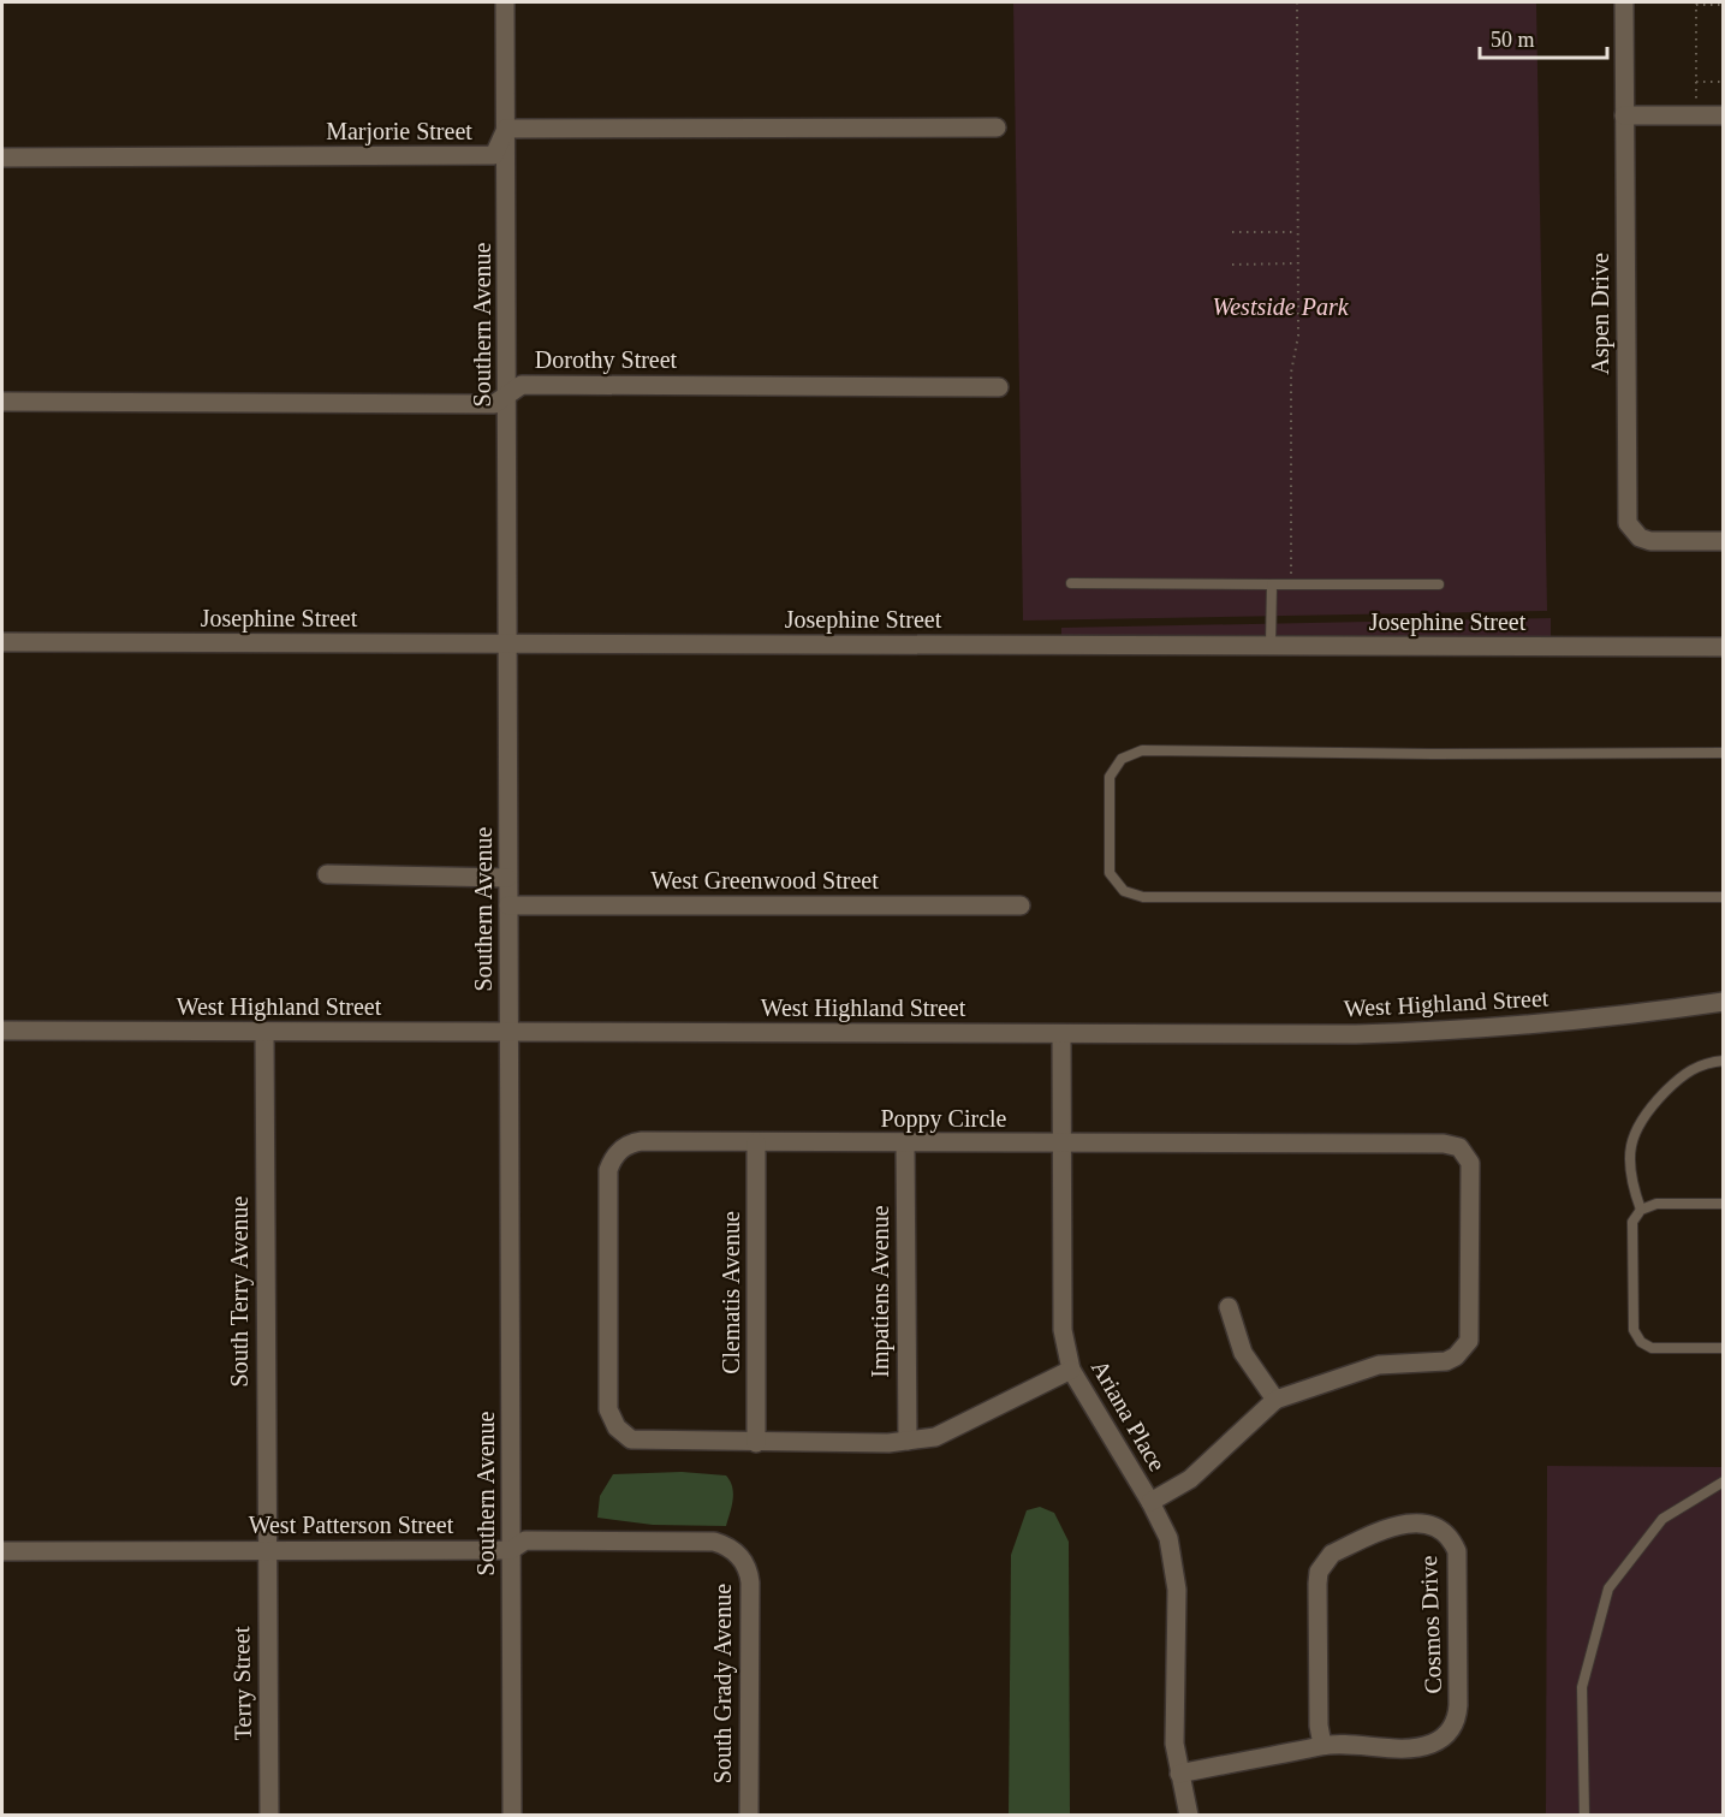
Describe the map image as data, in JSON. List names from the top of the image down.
{
  "streets": {
    "street": [
      "Marjorie Street",
      "Aspen Drive",
      "Southern Avenue",
      "Dorothy Street",
      "Josephine Street",
      "West Greenwood Street",
      "West Highland Street",
      "Poppy Circle",
      "South Terry Avenue",
      "Impatiens Avenue",
      "Clematis Avenue",
      "Ariana Place",
      "West Patterson Street",
      "Cosmos Drive",
      "Terry Street",
      "South Grady Avenue"
    ]
  },
  "crossings": [
    ["Marjorie Street", "Southern Avenue"],
    ["Southern Avenue", "Dorothy Street"],
    ["Southern Avenue", "Josephine Street"],
    ["Southern Avenue", "West Greenwood Street"],
    ["Southern Avenue", "West Highland Street"],
    ["Southern Avenue", "West Patterson Street"],
    ["West Highland Street", "South Terry Avenue"],
    ["West Highland Street", "Ariana Place"],
    ["Poppy Circle", "Impatiens Avenue"],
    ["Poppy Circle", "Clematis Avenue"],
    ["Poppy Circle", "Ariana Place"],
    ["South Terry Avenue", "West Patterson Street"],
    ["South Terry Avenue", "Terry Street"],
    ["Ariana Place", "Cosmos Drive"],
    ["West Patterson Street", "Terry Street"],
    ["West Patterson Street", "South Grady Avenue"]
  ],
  "parks": ["Westside Park"],
  "scale_bar": "50 m"
}
